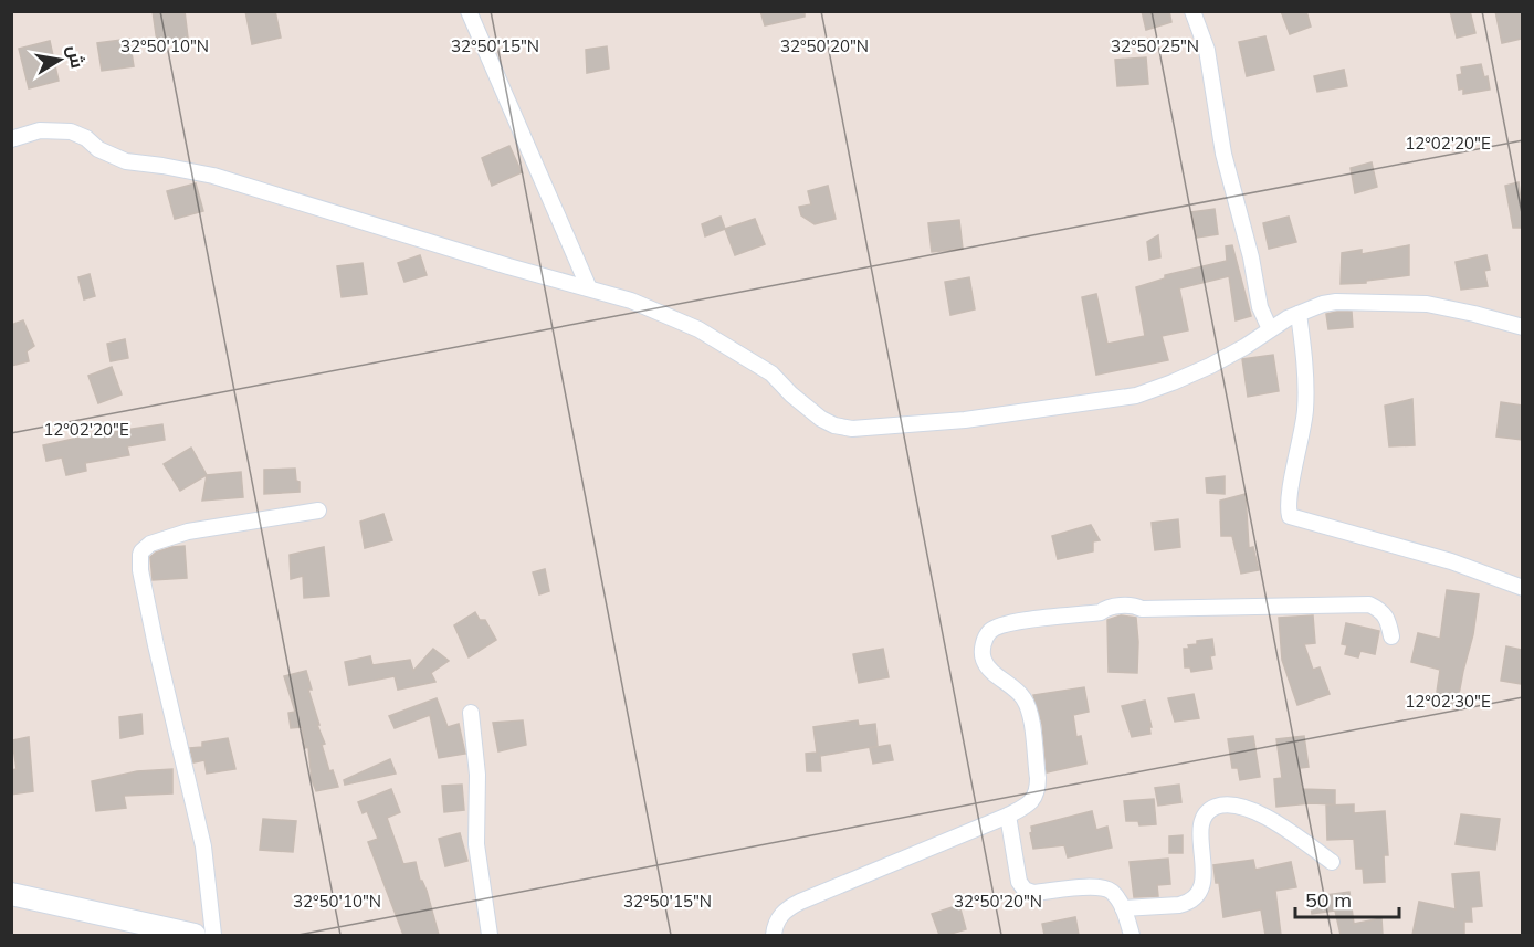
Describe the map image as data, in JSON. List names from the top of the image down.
{
  "scale_bar": "50 m",
  "north": "right",
  "coordinates": [
    "32°50'10\"N",
    "32°50'15\"N",
    "32°50'20\"N",
    "32°50'25\"N",
    "12°02'20\"E",
    "12°02'30\"E"
  ]
}
